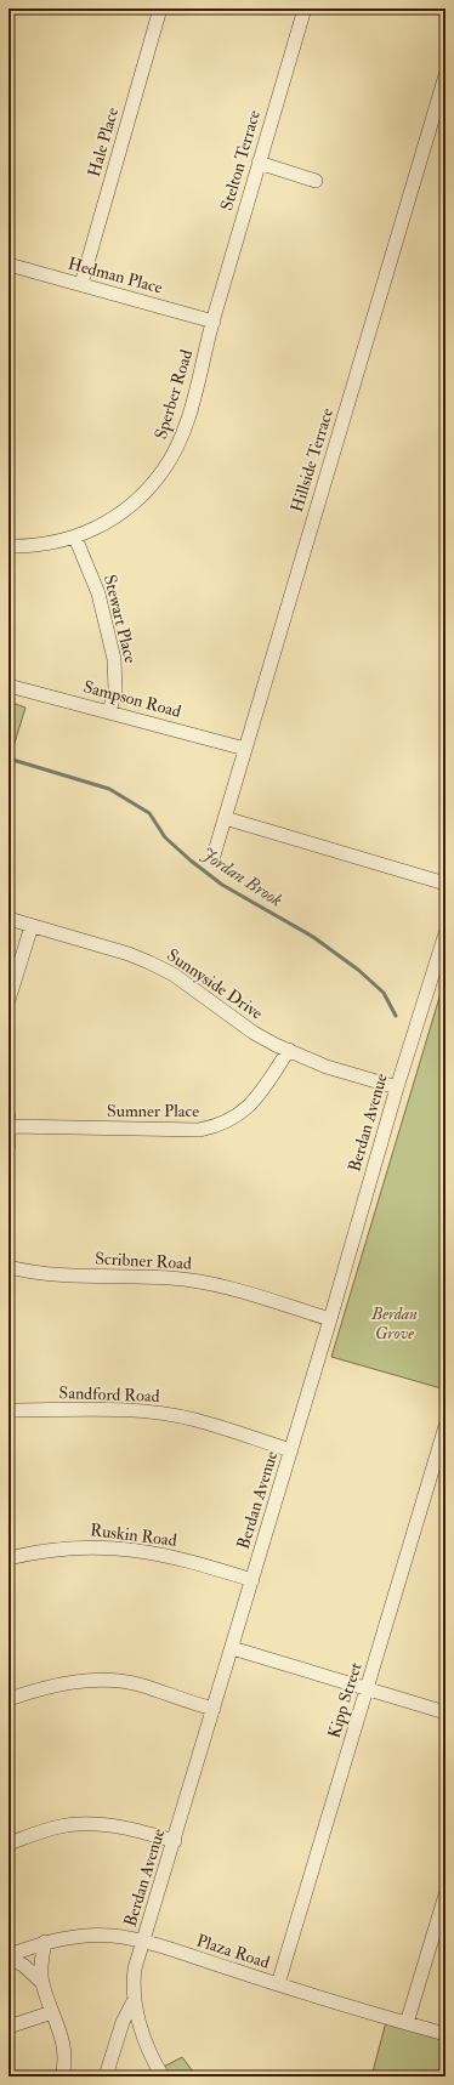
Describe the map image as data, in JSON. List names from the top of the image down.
{
  "streets": {
    "street": [
      "Hale Place",
      "Stelton Terrace",
      "Hedman Place",
      "Sperber Road",
      "Hillside Terrace",
      "Stewart Place",
      "Sampson Road",
      "Sunnyside Drive",
      "Sumner Place",
      "Berdan Avenue",
      "Scribner Road",
      "Sandford Road",
      "Ruskin Road",
      "Kipp Street",
      "Plaza Road"
    ]
  },
  "crossings": [
    ["Hale Place", "Hedman Place"],
    ["Stelton Terrace", "Hedman Place"],
    ["Stelton Terrace", "Sperber Road"],
    ["Hedman Place", "Sperber Road"],
    ["Sperber Road", "Stewart Place"],
    ["Hillside Terrace", "Sampson Road"],
    ["Stewart Place", "Sampson Road"],
    ["Sunnyside Drive", "Sumner Place"],
    ["Sunnyside Drive", "Berdan Avenue"],
    ["Berdan Avenue", "Scribner Road"],
    ["Berdan Avenue", "Sandford Road"],
    ["Berdan Avenue", "Ruskin Road"],
    ["Berdan Avenue", "Plaza Road"],
    ["Kipp Street", "Plaza Road"]
  ],
  "water": ["Jordan Brook"],
  "parks": ["Berdan Grove"]
}
